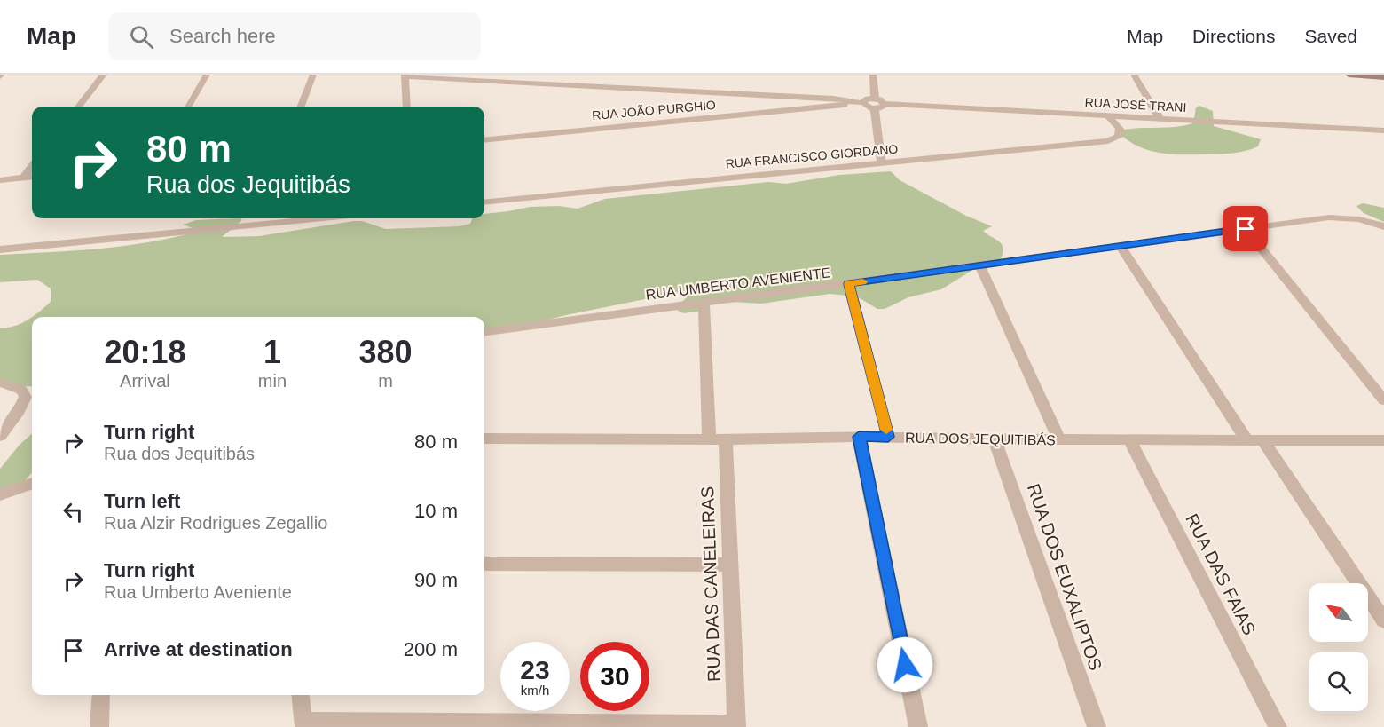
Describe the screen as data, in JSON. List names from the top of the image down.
{
  "streets": {
    "street": [
      "RUA JOSÉ TRANI",
      "RUA JOÃO PURGHIO",
      "RUA FRANCISCO GIORDANO",
      "RUA UMBERTO AVENIENTE",
      "RUA DOS JEQUITIBÁS",
      "RUA DAS FAIAS",
      "RUA DOS EUXALIPTOS",
      "RUA DAS CANELEIRAS"
    ]
  },
  "crossings": [
    ["RUA JOSÉ TRANI", "RUA FRANCISCO GIORDANO"],
    ["RUA UMBERTO AVENIENTE", "RUA DAS CANELEIRAS"],
    ["RUA DOS JEQUITIBÁS", "RUA DAS FAIAS"],
    ["RUA DOS JEQUITIBÁS", "RUA DOS EUXALIPTOS"],
    ["RUA DOS JEQUITIBÁS", "RUA DAS CANELEIRAS"]
  ],
  "north": "top left",
  "page": {
    "header": "Map",
    "search": "Search here",
    "nav": ["Map", "Directions", "Saved"],
    "turn": ["80 m", "Rua dos Jequitibás"],
    "eta": [
      "20:18",
      "Arrival",
      "1",
      "min",
      "380",
      "m"
    ],
    "list": [
      {
        "name": "Turn right",
        "note": "Rua dos Jequitibás",
        "value": "80 m"
      },
      {
        "name": "Turn left",
        "note": "Rua Alzir Rodrigues Zegallio",
        "value": "10 m"
      },
      {
        "name": "Turn right",
        "note": "Rua Umberto Aveniente",
        "value": "90 m"
      },
      {
        "name": "Arrive at destination",
        "value": "200 m"
      }
    ],
    "speed": "23 km/h",
    "limit": "30"
  }
}
